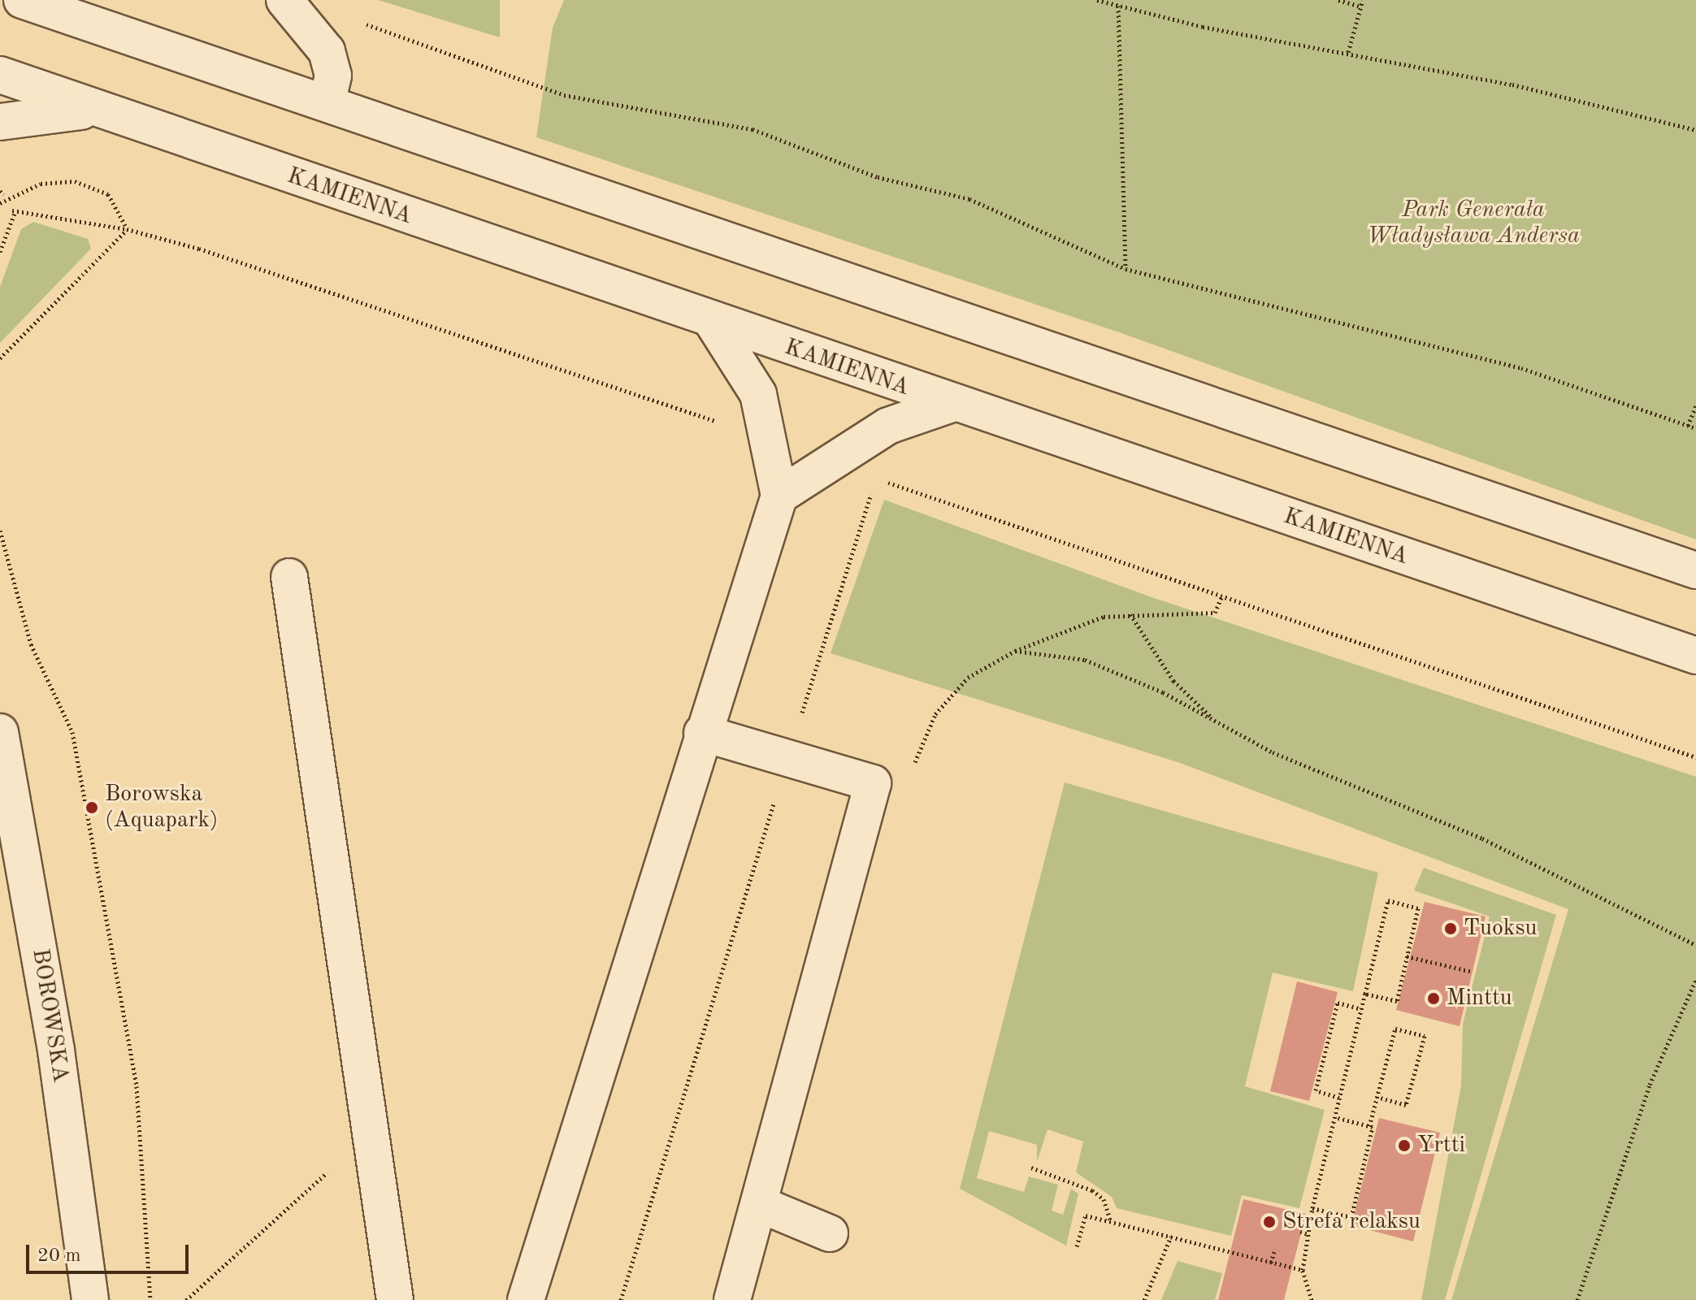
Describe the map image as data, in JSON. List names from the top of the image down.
{
  "streets": {
    "street": ["KAMIENNA", "BOROWSKA"]
  },
  "parks": ["Park Generała Władysława Andersa"],
  "places": [
    "Borowska (Aquapark)",
    "Tuoksu",
    "Minttu",
    "Yrtti",
    "Strefa relaksu"
  ],
  "scale_bar": "20 m"
}
